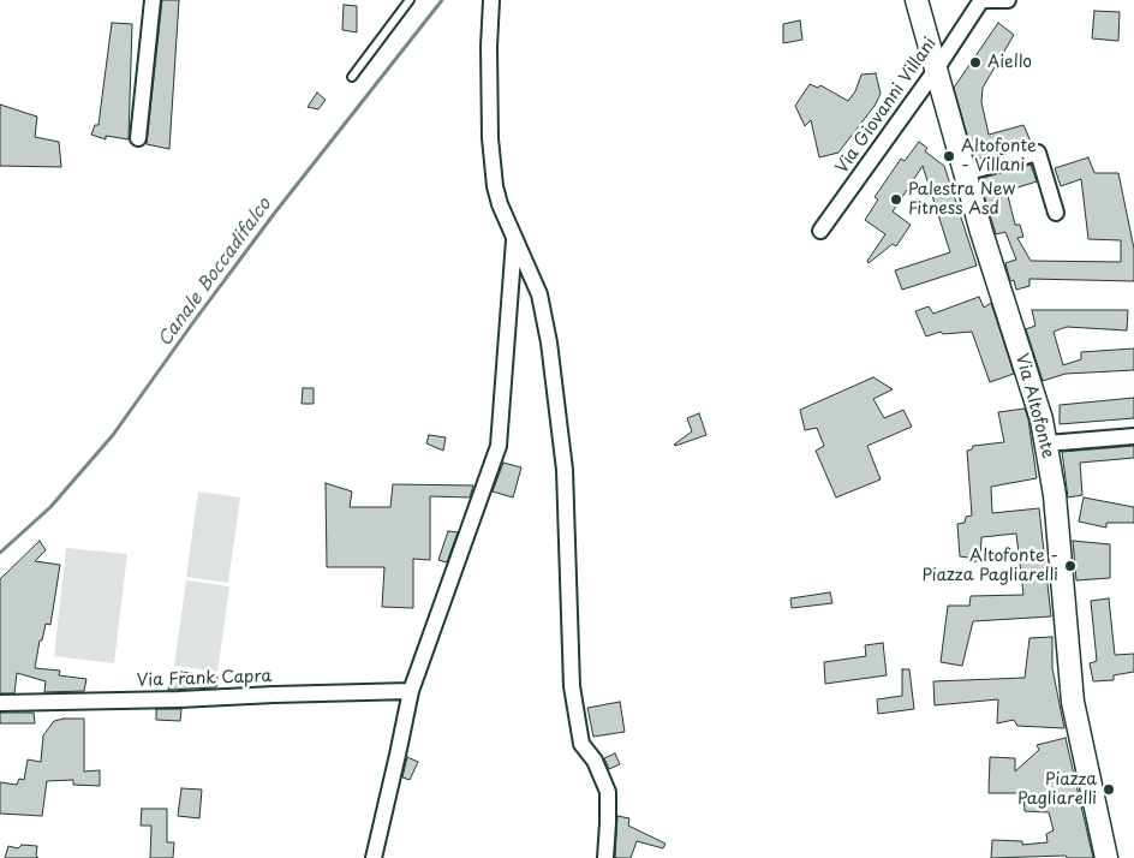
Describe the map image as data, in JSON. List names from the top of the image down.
{
  "streets": {
    "street": ["Via Giovanni Villani", "Via Altofonte", "Via Frank Capra"]
  },
  "crossings": [
    ["Via Giovanni Villani", "Via Altofonte"]
  ],
  "water": ["Canale Boccadifalco"],
  "places": [
    "Aiello",
    "Altofonte - Villani",
    "Palestra New Fitness Asd",
    "Altofonte - Piazza Pagliarelli",
    "Piazza Pagliarelli"
  ]
}
